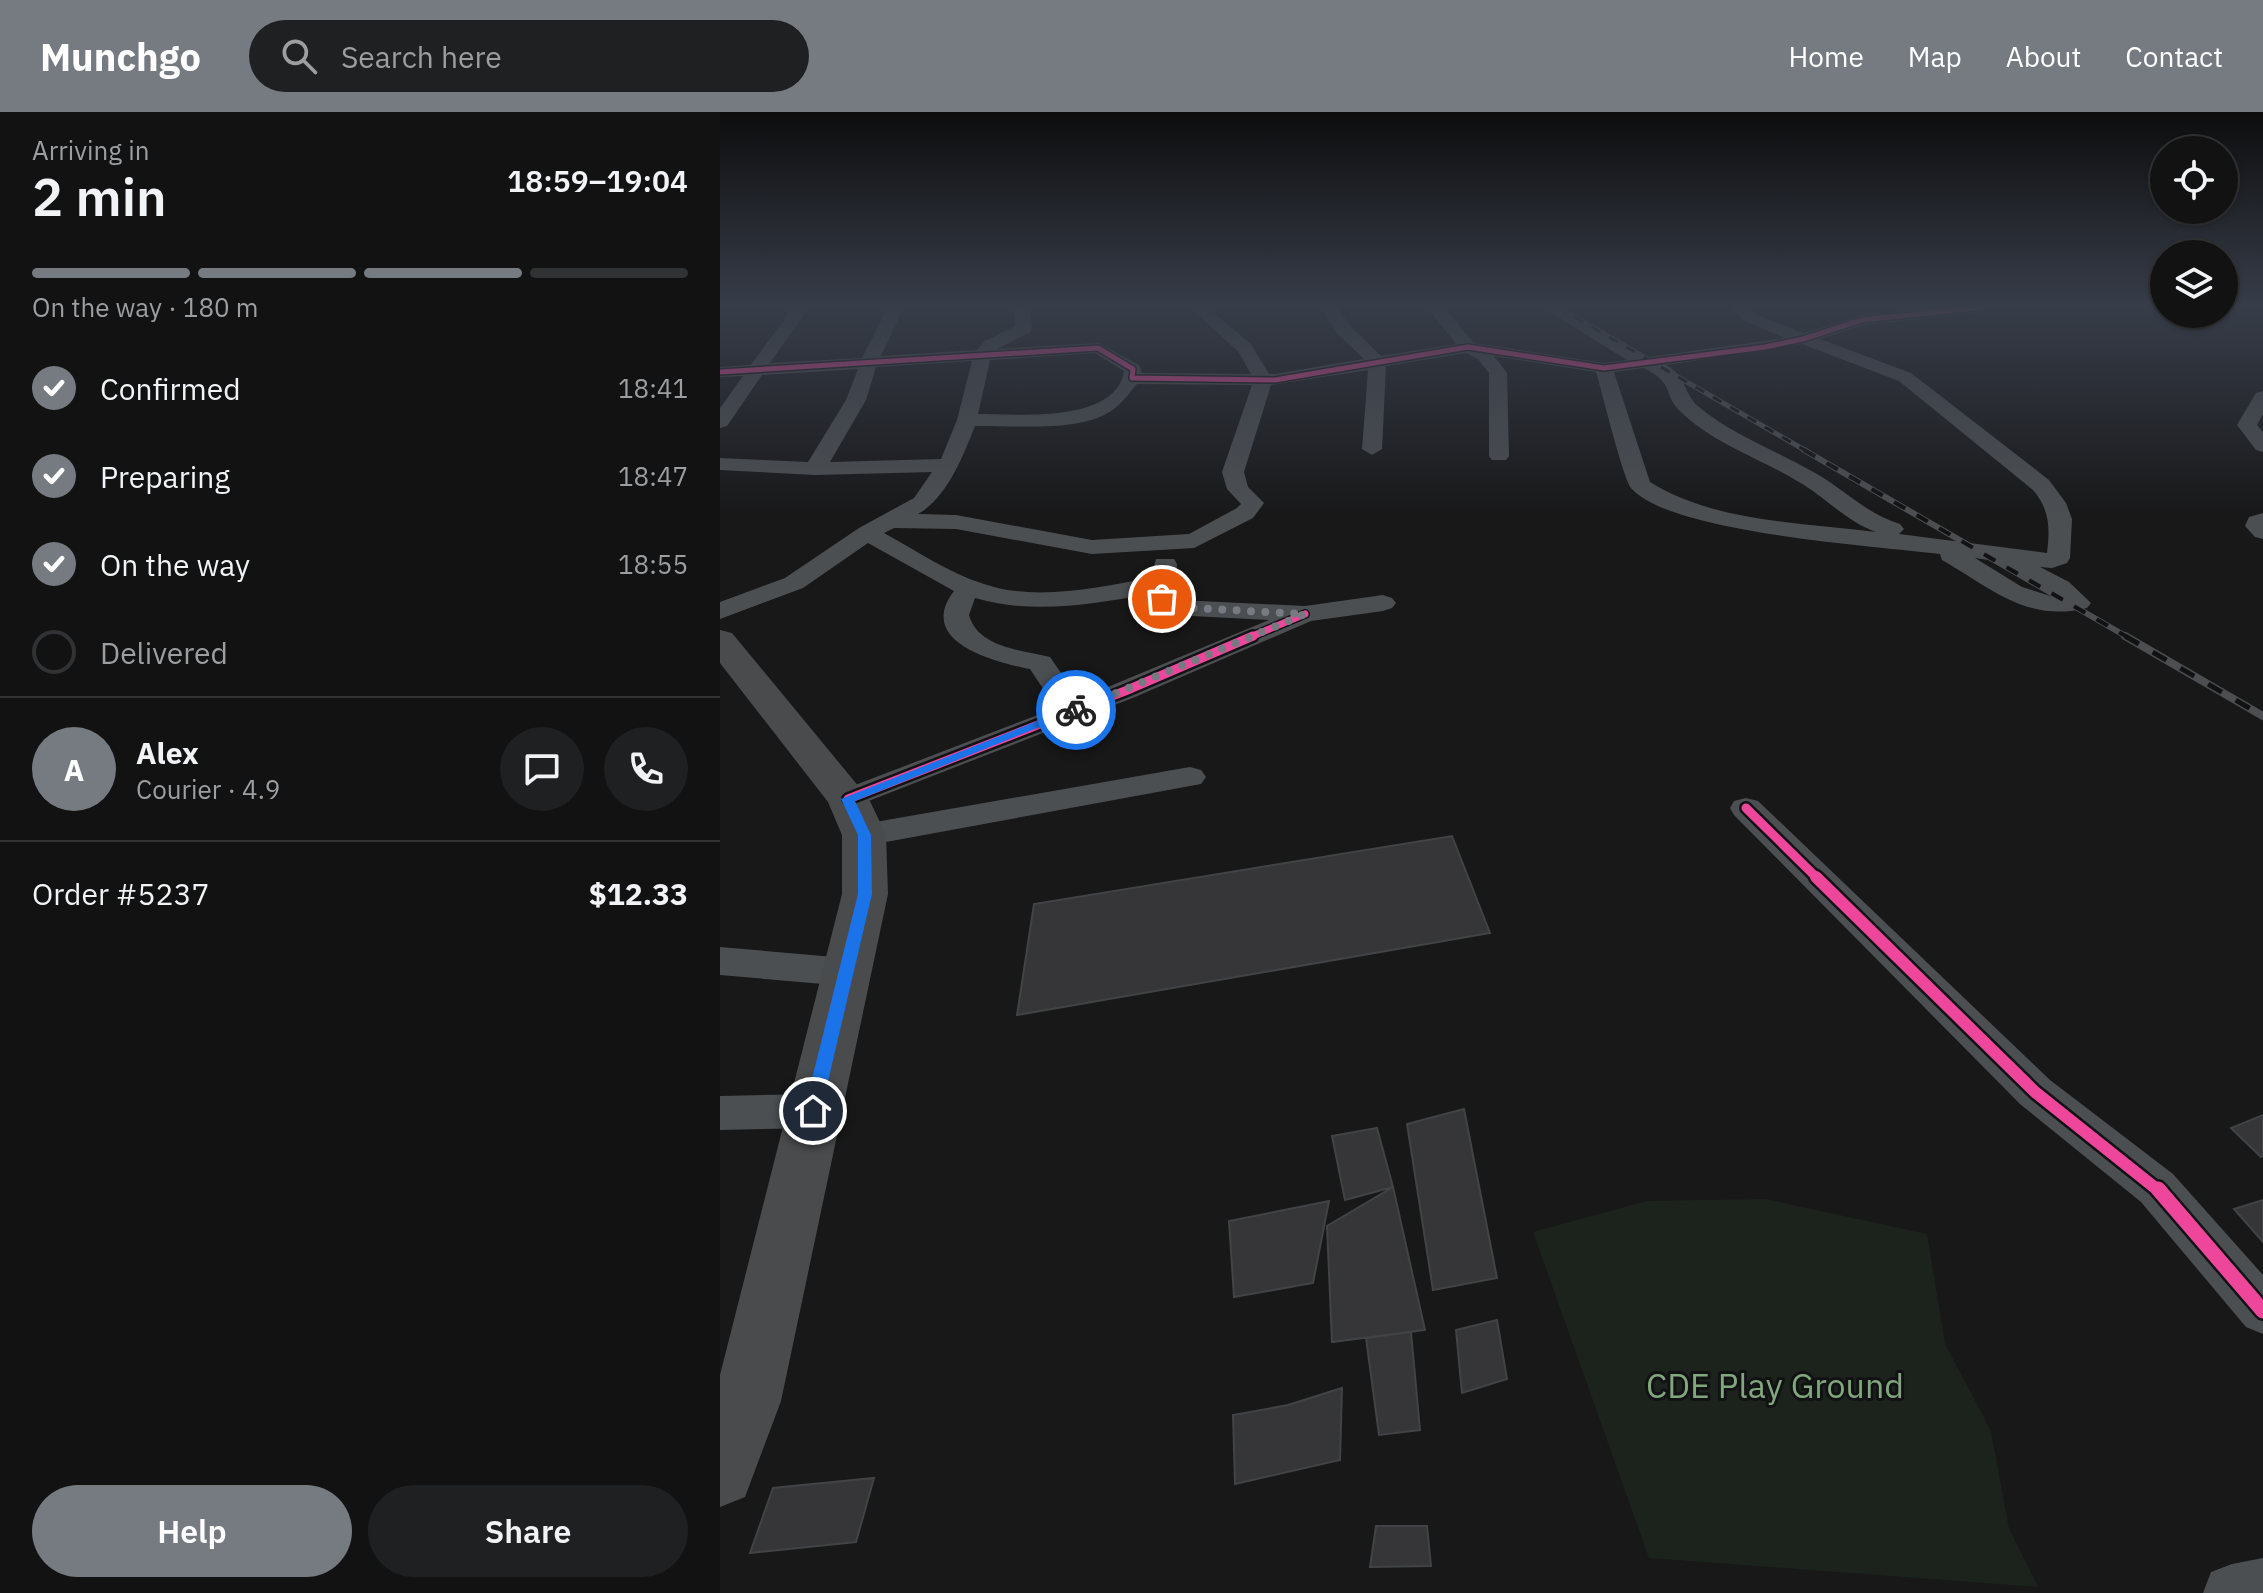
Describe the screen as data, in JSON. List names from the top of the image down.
{
  "parks": ["CDE Play Ground"],
  "page": {
    "header": "Munchgo",
    "search": "Search here",
    "nav": [
      "Home",
      "Map",
      "About",
      "Contact"
    ],
    "heading": ["2 min", "Arriving in", "18:59–19:04"],
    "panel": [
      "Alex",
      "Courier · 4.9",
      "Order #5237",
      "$12.33"
    ],
    "bar": "On the way · 180 m",
    "list": [
      ["Confirmed", "18:41"],
      ["Preparing", "18:47"],
      ["On the way", "18:55"],
      "Delivered"
    ],
    "round": "A",
    "buttons": ["Help", "Share"]
  }
}
